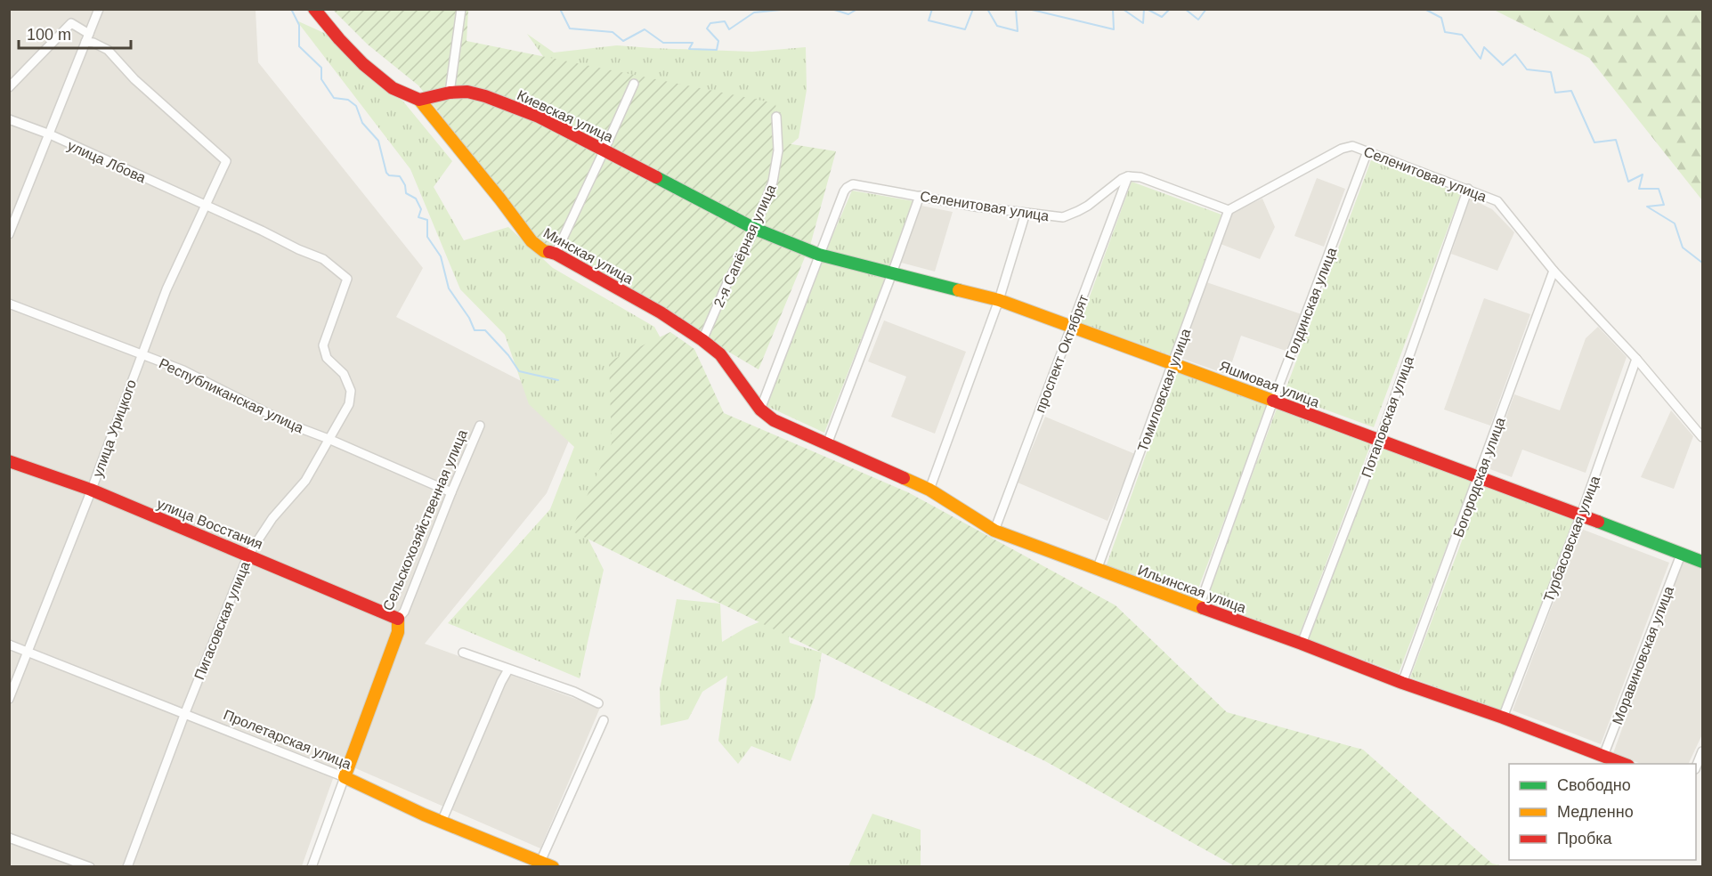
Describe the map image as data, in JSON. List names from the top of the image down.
{
  "streets": {
    "street": [
      "Киевская улица",
      "улица Лбова",
      "Селенитовая улица",
      "2-я Сапёрная улица",
      "Минская улица",
      "Голдинская улица",
      "проспект Октябрят",
      "Яшмовая улица",
      "Томиловская улица",
      "Республиканская улица",
      "Потаповская улица",
      "улица Урицкого",
      "Богородская улица",
      "Сельскохозяйственная улица",
      "улица Восстания",
      "Турбасовская улица",
      "Ильинская улица",
      "Пигасовская улица",
      "Моравиновская улица",
      "Пролетарская улица"
    ]
  },
  "crossings": [
    ["Киевская улица", "Селенитовая улица"],
    ["Киевская улица", "2-я Сапёрная улица"],
    ["Киевская улица", "Минская улица"],
    ["Киевская улица", "Яшмовая улица"],
    ["улица Лбова", "улица Урицкого"],
    ["улица Лбова", "Пигасовская улица"],
    ["Селенитовая улица", "Голдинская улица"],
    ["Селенитовая улица", "проспект Октябрят"],
    ["Селенитовая улица", "Яшмовая улица"],
    ["Селенитовая улица", "Томиловская улица"],
    ["Селенитовая улица", "Потаповская улица"],
    ["Селенитовая улица", "Богородская улица"],
    ["Селенитовая улица", "Турбасовская улица"],
    ["2-я Сапёрная улица", "Минская улица"],
    ["Минская улица", "Ильинская улица"],
    ["Голдинская улица", "Яшмовая улица"],
    ["Голдинская улица", "Ильинская улица"],
    ["проспект Октябрят", "Яшмовая улица"],
    ["проспект Октябрят", "Ильинская улица"],
    ["Яшмовая улица", "Томиловская улица"],
    ["Яшмовая улица", "Потаповская улица"],
    ["Яшмовая улица", "Богородская улица"],
    ["Яшмовая улица", "Турбасовская улица"],
    ["Яшмовая улица", "Моравиновская улица"],
    ["Томиловская улица", "Ильинская улица"],
    ["Республиканская улица", "улица Урицкого"],
    ["Республиканская улица", "Сельскохозяйственная улица"],
    ["Республиканская улица", "Пигасовская улица"],
    ["Потаповская улица", "Ильинская улица"],
    ["улица Урицкого", "улица Восстания"],
    ["улица Урицкого", "Пролетарская улица"],
    ["Богородская улица", "Ильинская улица"],
    ["Сельскохозяйственная улица", "улица Восстания"],
    ["Сельскохозяйственная улица", "Пролетарская улица"],
    ["улица Восстания", "Пигасовская улица"],
    ["Турбасовская улица", "Ильинская улица"],
    ["Ильинская улица", "Моравиновская улица"],
    ["Пигасовская улица", "Пролетарская улица"]
  ],
  "legend": ["Свободно", "Медленно", "Пробка"],
  "scale_bar": "100 m"
}
